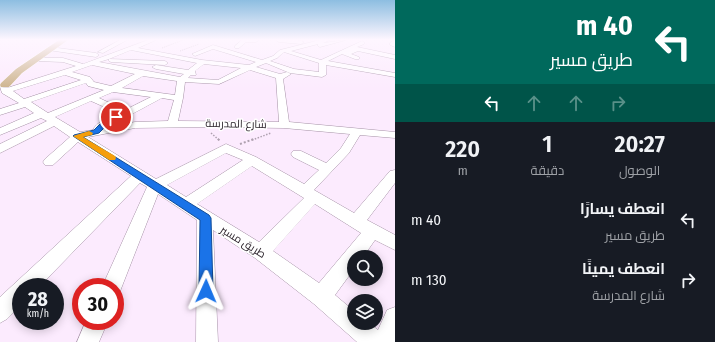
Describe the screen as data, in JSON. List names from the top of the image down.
{
  "streets": {
    "street": ["شارع المدرسة", "طريق مسير"]
  },
  "crossings": [
    ["شارع المدرسة", "طريق مسير"]
  ],
  "page": {
    "turn": ["40 m", "طريق مسير"],
    "eta": [
      "20:27",
      "الوصول",
      "1",
      "دقيقة",
      "220",
      "m"
    ],
    "list": [
      {
        "name": "انعطف يسارًا",
        "note": "طريق مسير",
        "value": "40 m"
      },
      {
        "name": "انعطف يمينًا",
        "note": "شارع المدرسة",
        "value": "130 m"
      }
    ],
    "speed": "28 km/h",
    "limit": "30"
  }
}
